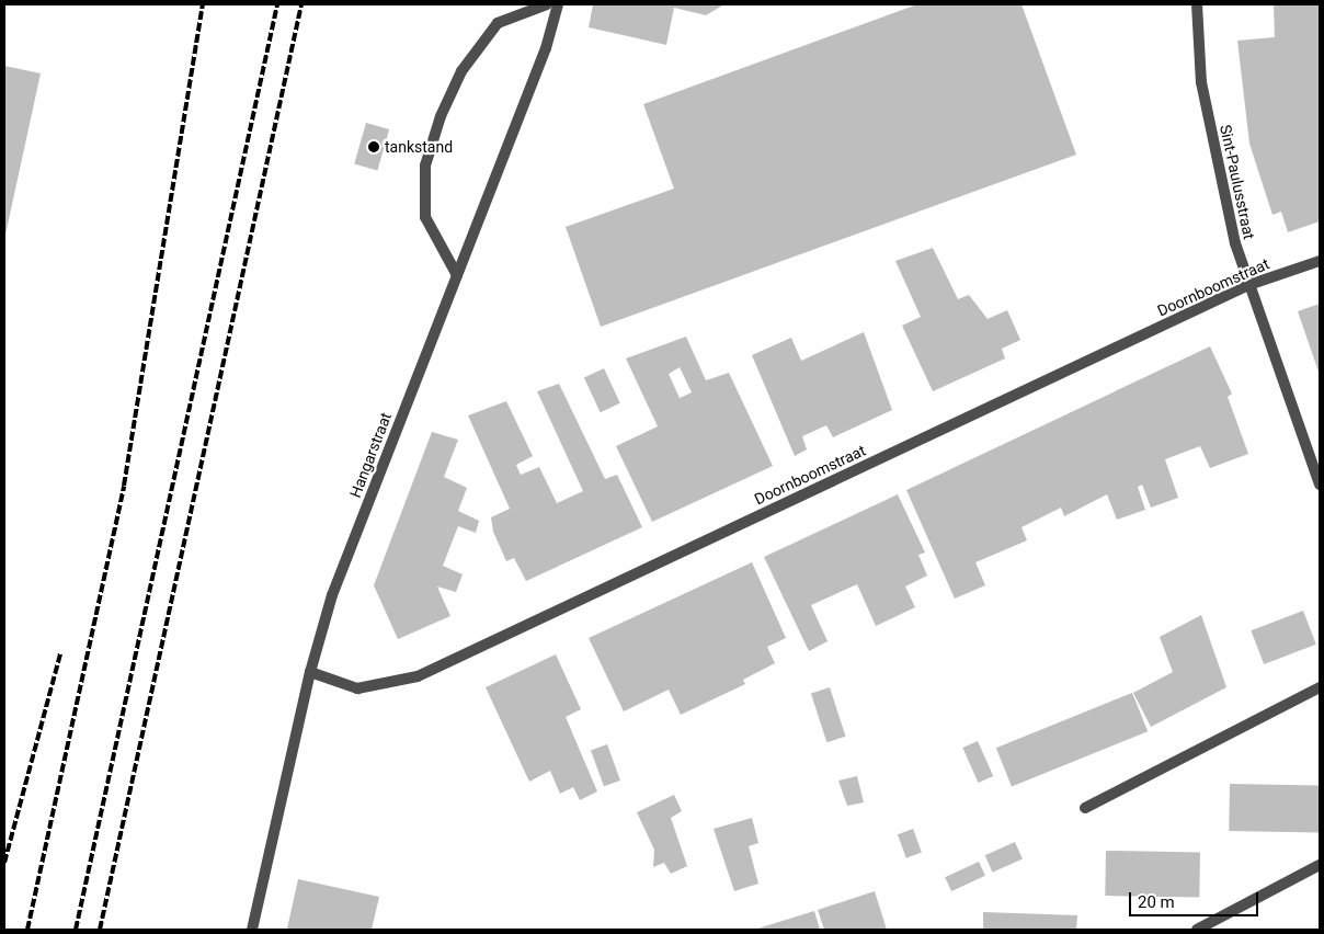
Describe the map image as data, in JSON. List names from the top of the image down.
{
  "streets": {
    "street": ["Sint-Paulusstraat", "Doornboomstraat", "Hangarstraat"]
  },
  "crossings": [
    ["Sint-Paulusstraat", "Doornboomstraat"],
    ["Doornboomstraat", "Hangarstraat"]
  ],
  "places": ["tankstand"],
  "scale_bar": "20 m"
}
